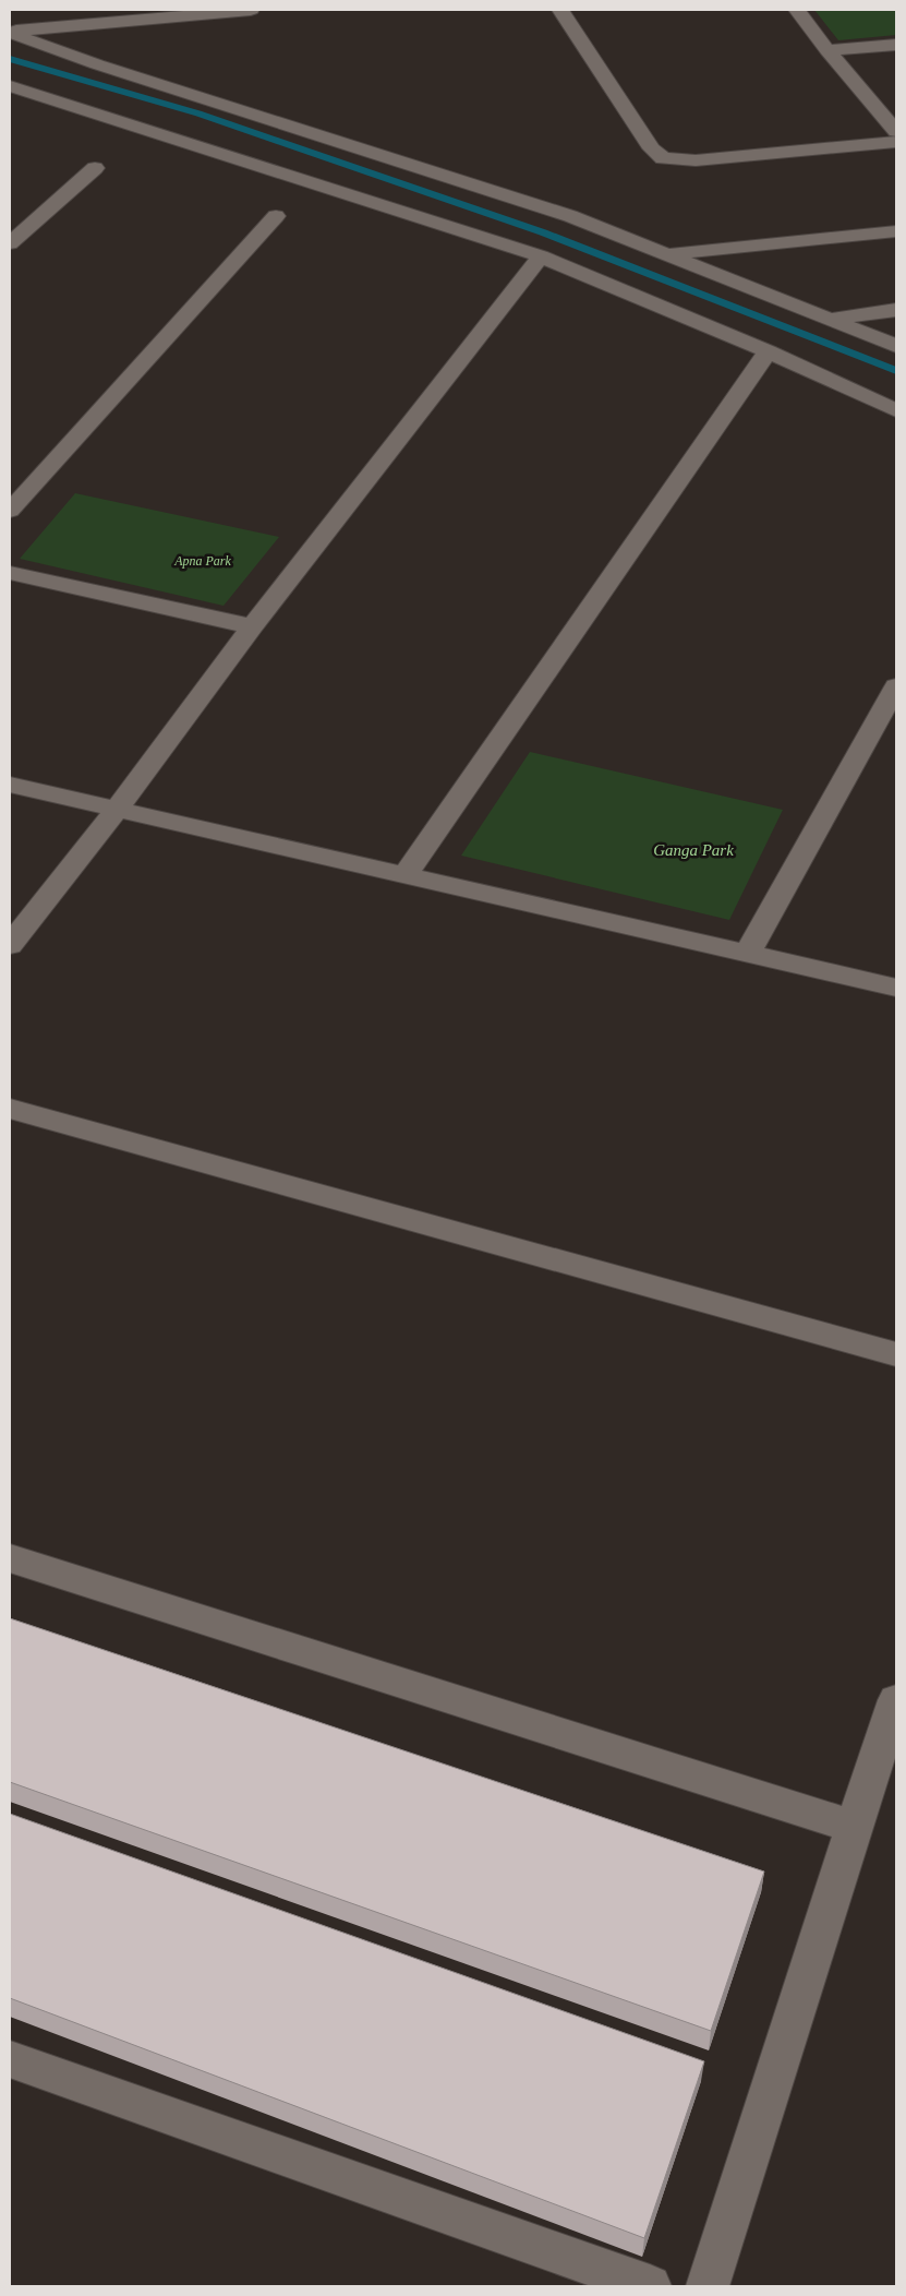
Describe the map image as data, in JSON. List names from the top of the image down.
{
  "parks": ["Apna Park", "Ganga Park"]
}
